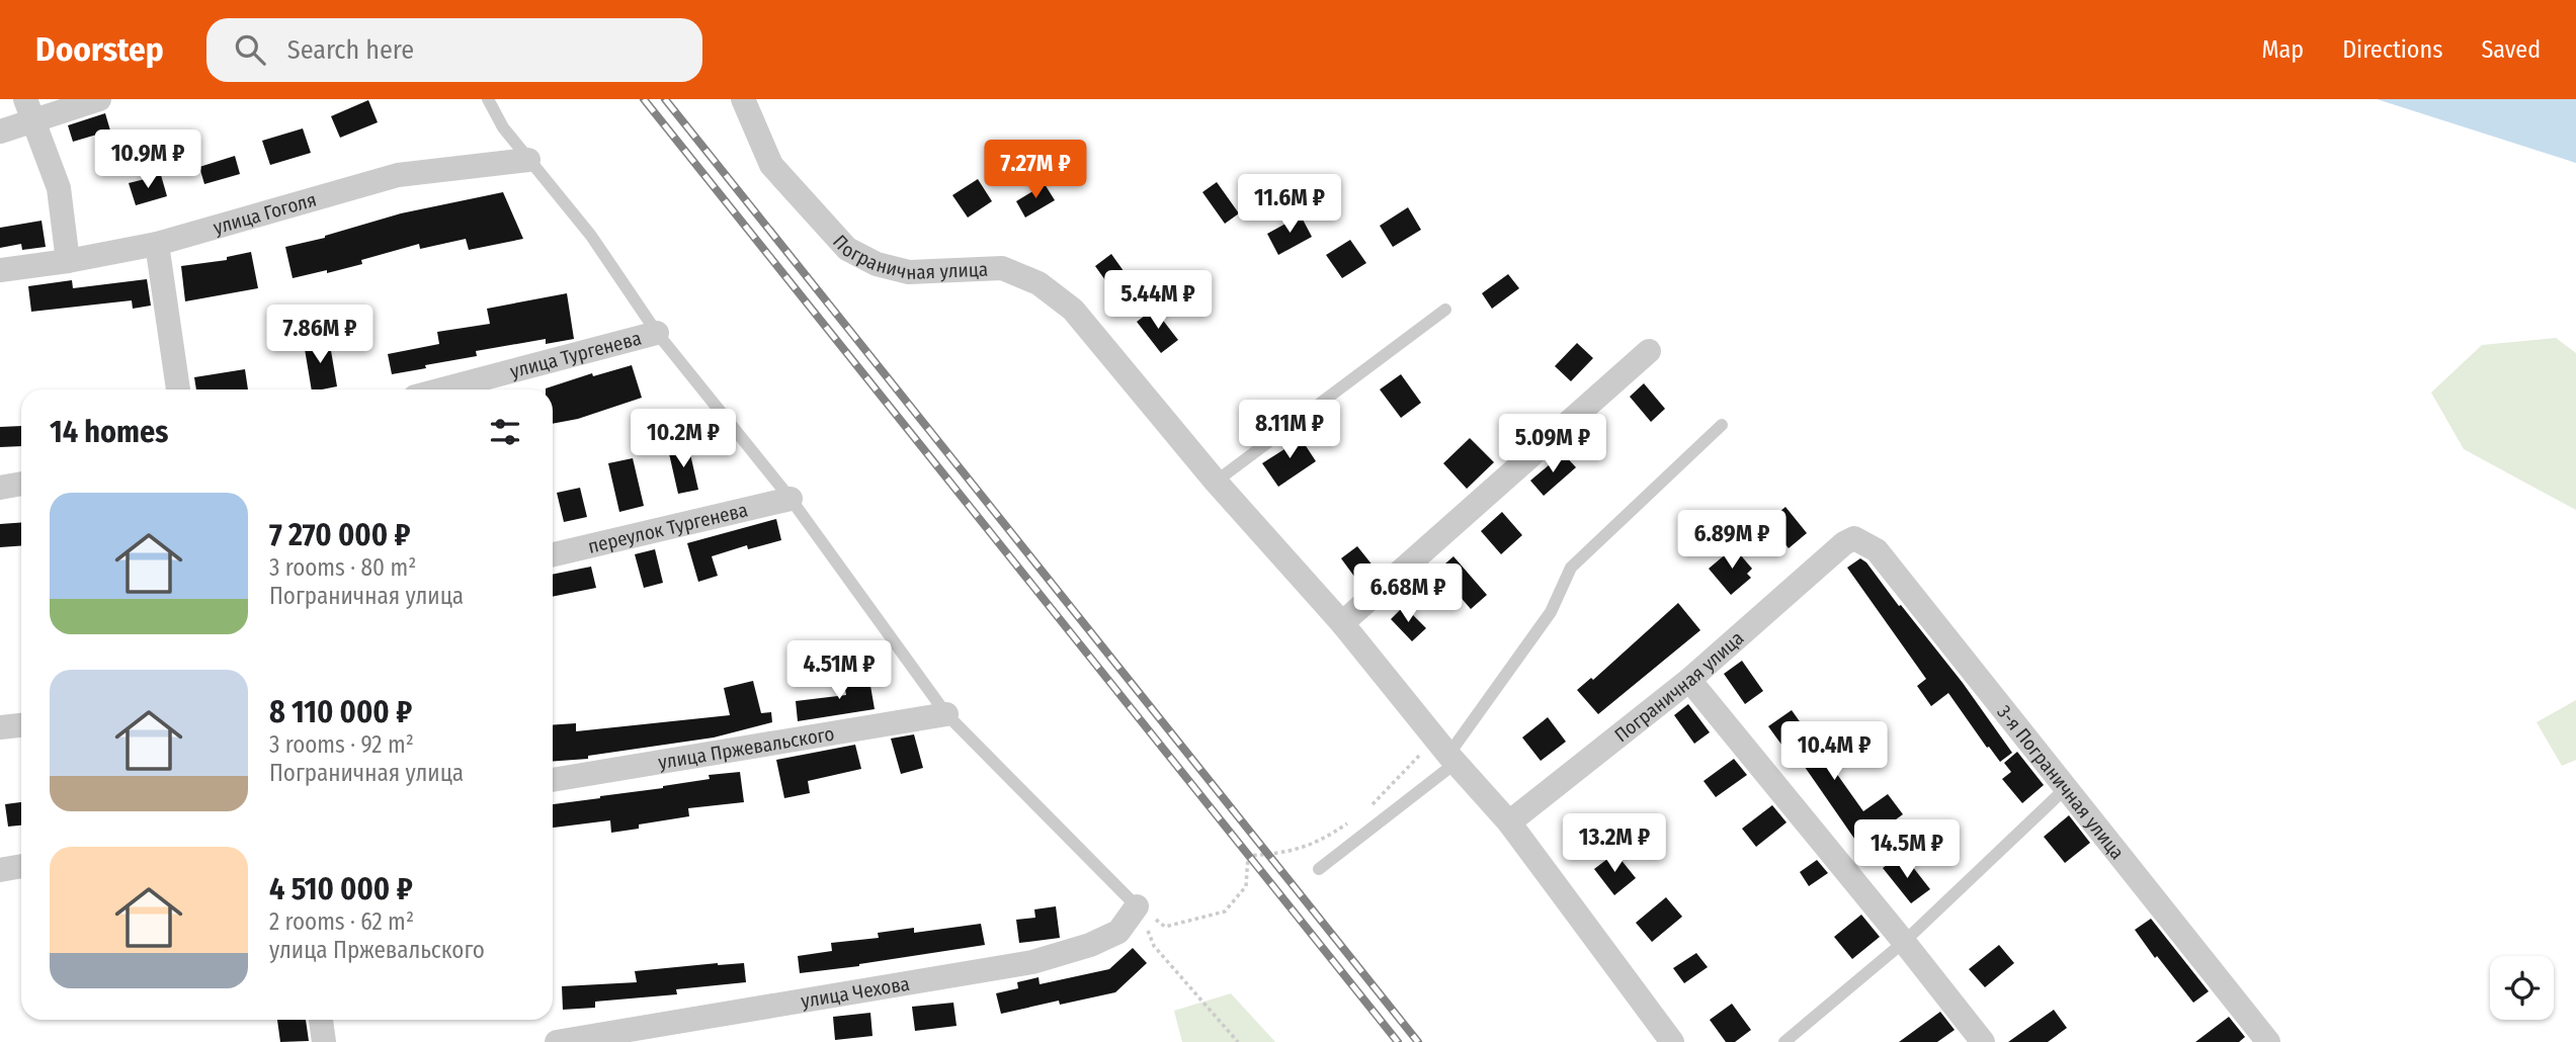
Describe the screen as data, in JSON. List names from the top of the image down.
{
  "streets": {
    "street": [
      "улица Гоголя",
      "Пограничная улица",
      "улица Тургенева",
      "переулок Тургенева",
      "улица Пржевальского",
      "3-я Пограничная улица",
      "улица Чехова"
    ]
  },
  "crossings": [
    ["Пограничная улица", "3-я Пограничная улица"]
  ],
  "page": {
    "header": "Doorstep",
    "search": "Search here",
    "nav": ["Map", "Directions", "Saved"],
    "price": [
      "10.9M ₽",
      "7.27M ₽",
      "11.6M ₽",
      "5.44M ₽",
      "7.86M ₽",
      "8.11M ₽",
      "10.2M ₽",
      "5.09M ₽",
      "6.89M ₽",
      "6.68M ₽",
      "4.51M ₽",
      "10.4M ₽",
      "13.2M ₽",
      "14.5M ₽"
    ],
    "heading": "14 homes",
    "list": [
      {
        "name": "7 270 000 ₽",
        "note": "3 rooms · 80 m² · Пограничная улица"
      },
      {
        "name": "8 110 000 ₽",
        "note": "3 rooms · 92 m² · Пограничная улица"
      },
      {
        "name": "4 510 000 ₽",
        "note": "2 rooms · 62 m² · улица Пржевальского"
      }
    ]
  }
}
